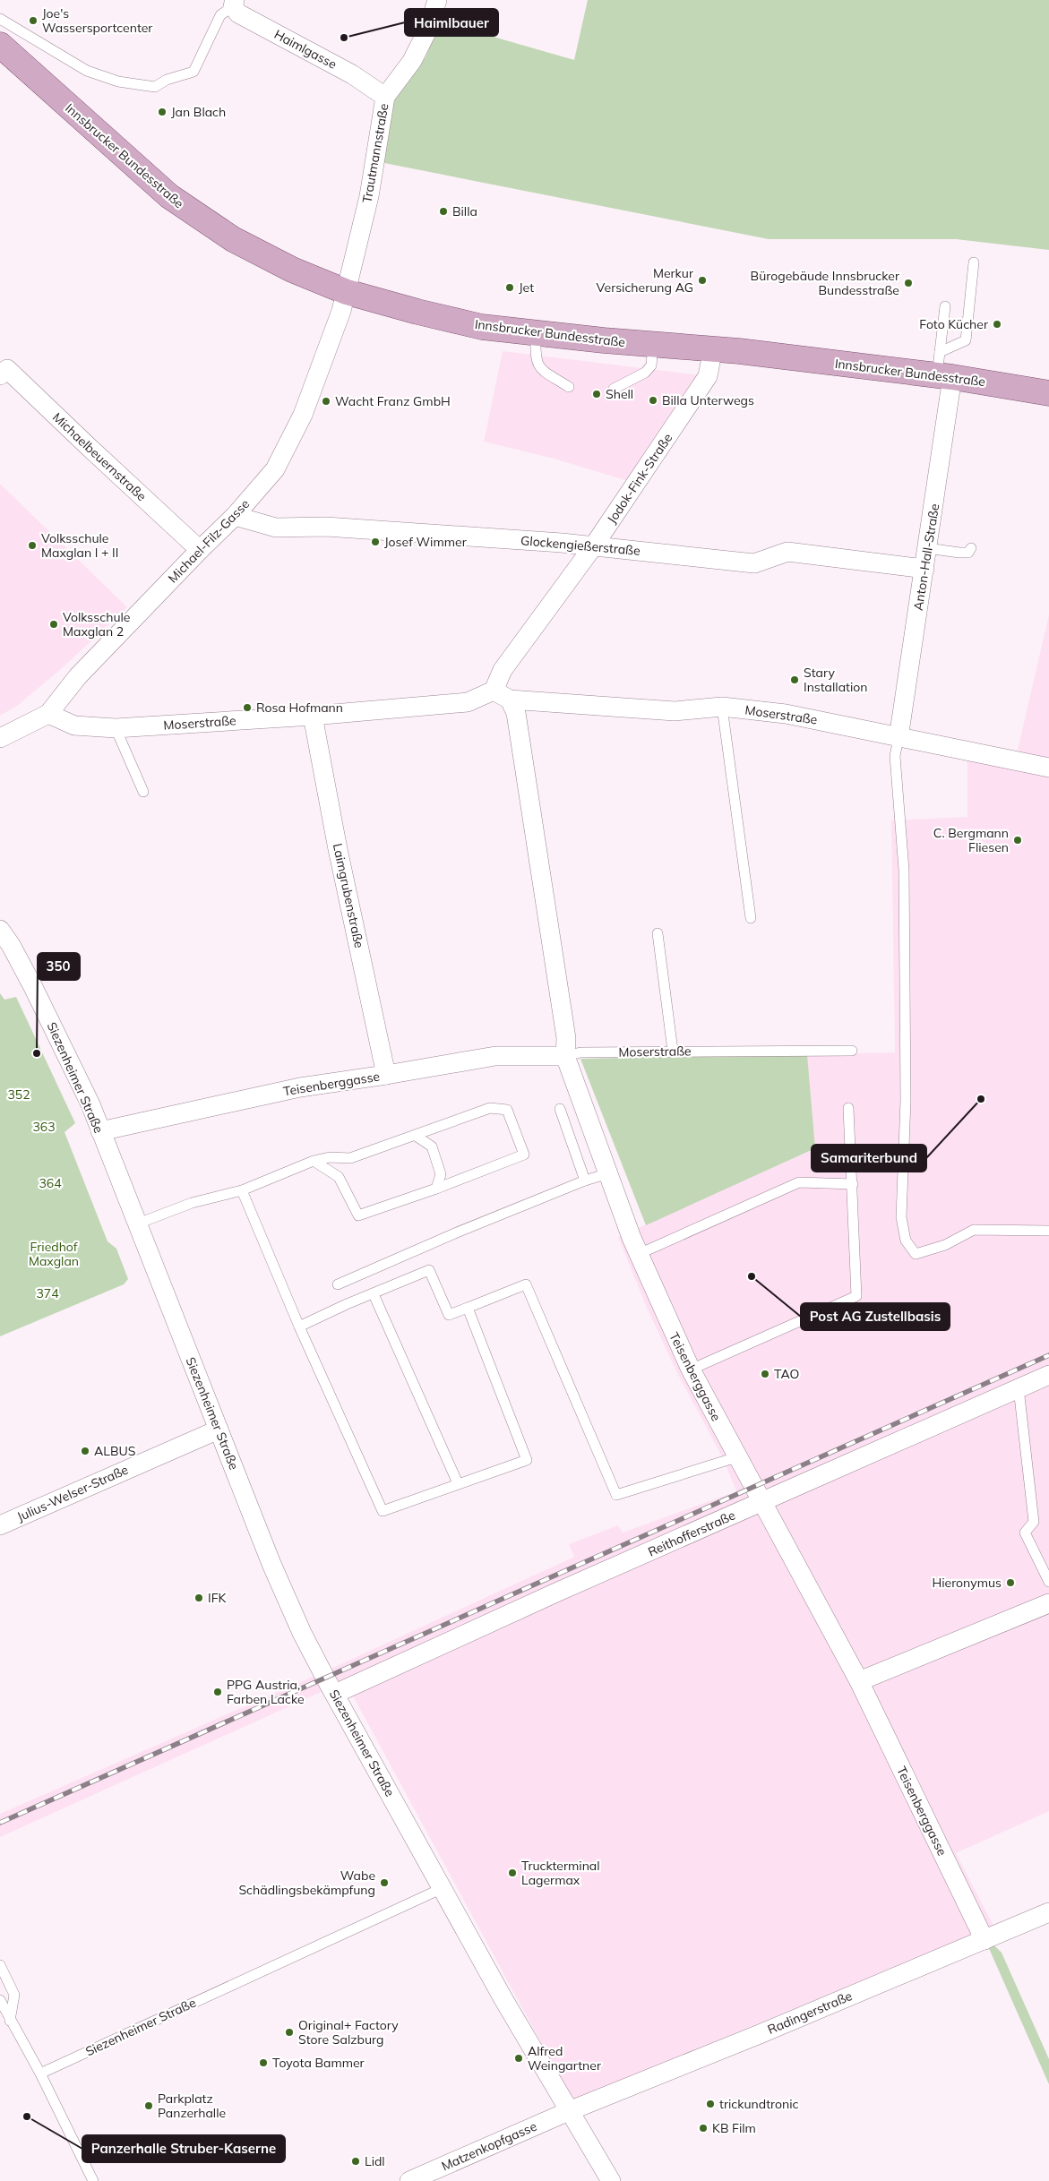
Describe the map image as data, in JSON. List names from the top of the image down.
{
  "streets": {
    "main road": ["Innsbrucker Bundesstraße"],
    "street": [
      "Haimlgasse",
      "Trautmannstraße",
      "Michaelbeuernstraße",
      "Jodok-Fink-Straße",
      "Michael-Filz-Gasse",
      "Glockengießerstraße",
      "Anton-Hall-Straße",
      "Moserstraße",
      "Laimgrubenstraße",
      "Siezenheimer Straße",
      "Teisenberggasse",
      "Julius-Welser-Straße",
      "Reithofferstraße",
      "Radingerstraße",
      "Matzenkopfgasse"
    ]
  },
  "crossings": [
    ["Haimlgasse", "Trautmannstraße"],
    ["Trautmannstraße", "Innsbrucker Bundesstraße"],
    ["Trautmannstraße", "Michael-Filz-Gasse"],
    ["Innsbrucker Bundesstraße", "Jodok-Fink-Straße"],
    ["Innsbrucker Bundesstraße", "Michael-Filz-Gasse"],
    ["Innsbrucker Bundesstraße", "Anton-Hall-Straße"],
    ["Michaelbeuernstraße", "Michael-Filz-Gasse"],
    ["Jodok-Fink-Straße", "Glockengießerstraße"],
    ["Jodok-Fink-Straße", "Moserstraße"],
    ["Michael-Filz-Gasse", "Glockengießerstraße"],
    ["Michael-Filz-Gasse", "Moserstraße"],
    ["Glockengießerstraße", "Anton-Hall-Straße"],
    ["Anton-Hall-Straße", "Moserstraße"],
    ["Moserstraße", "Laimgrubenstraße"],
    ["Moserstraße", "Teisenberggasse"],
    ["Laimgrubenstraße", "Teisenberggasse"],
    ["Siezenheimer Straße", "Teisenberggasse"],
    ["Siezenheimer Straße", "Julius-Welser-Straße"],
    ["Siezenheimer Straße", "Reithofferstraße"],
    ["Siezenheimer Straße", "Radingerstraße"],
    ["Siezenheimer Straße", "Matzenkopfgasse"],
    ["Teisenberggasse", "Reithofferstraße"],
    ["Teisenberggasse", "Radingerstraße"],
    ["Radingerstraße", "Matzenkopfgasse"]
  ],
  "parks": [
    "352",
    "363",
    "364",
    "Friedhof Maxglan",
    "374"
  ],
  "places": [
    "Joe's Wassersportcenter",
    "Haimlbauer",
    "Jan Blach",
    "Billa",
    "Merkur Versicherung AG",
    "Bürogebäude Innsbrucker Bundesstraße",
    "Jet",
    "Foto Kücher",
    "Shell",
    "Billa Unterwegs",
    "Wacht Franz GmbH",
    "Josef Wimmer",
    "Volksschule Maxglan I + II",
    "Volksschule Maxglan 2",
    "Stary Installation",
    "Rosa Hofmann",
    "C. Bergmann Fliesen",
    "350",
    "Samariterbund",
    "Post AG Zustellbasis",
    "TAO",
    "ALBUS",
    "Hieronymus",
    "IFK",
    "PPG Austria, Farben Lacke",
    "Truckterminal Lagermax",
    "Wabe Schädlingsbekämpfung",
    "Original+ Factory Store Salzburg",
    "Alfred Weingartner",
    "Toyota Bammer",
    "trickundtronic",
    "Parkplatz Panzerhalle",
    "Panzerhalle Struber-Kaserne",
    "KB Film",
    "Lidl"
  ]
}
